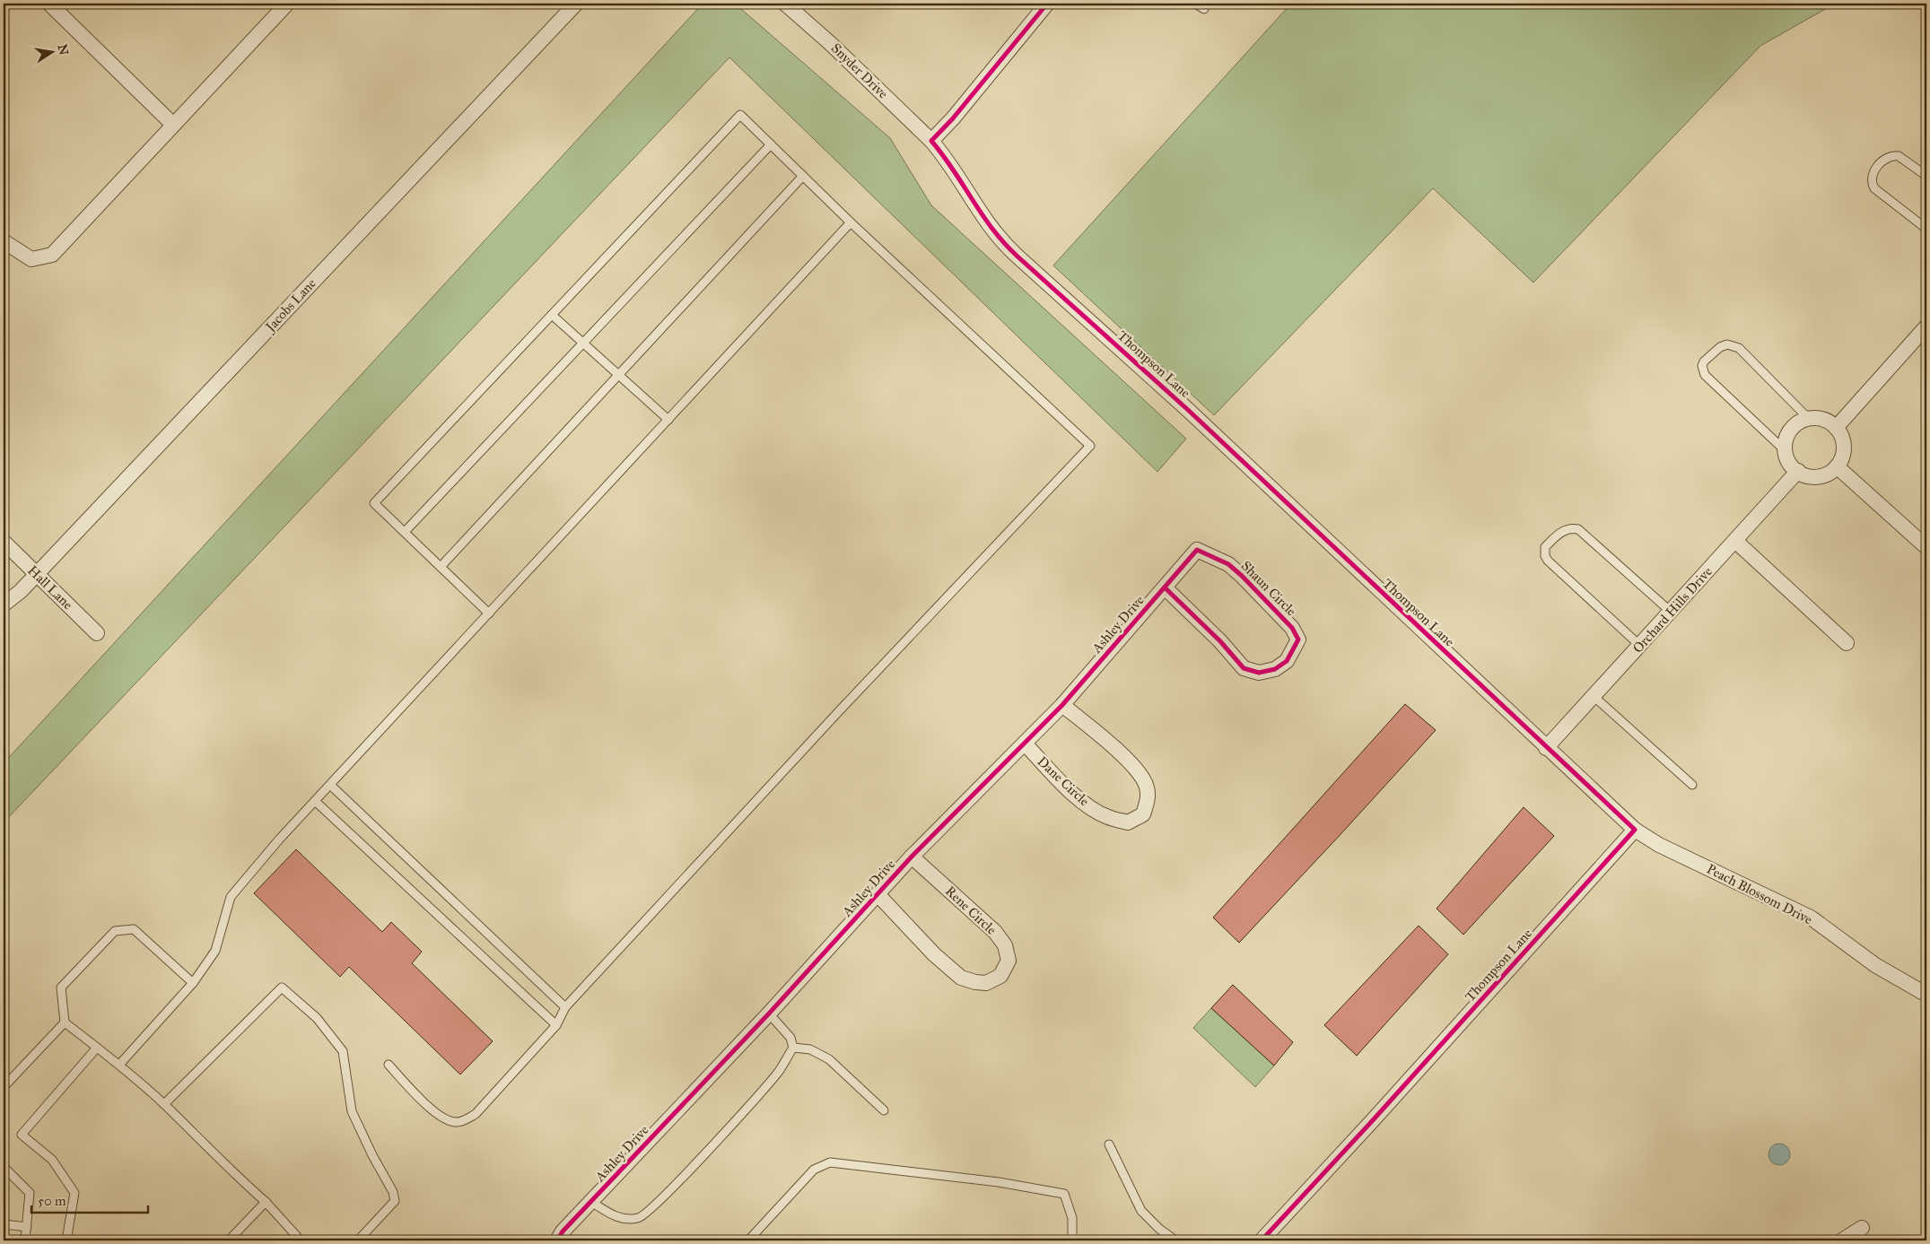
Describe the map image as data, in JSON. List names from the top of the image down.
{
  "streets": {
    "street": [
      "Snyder Drive",
      "Jacobs Lane",
      "Thompson Lane",
      "Hall Lane",
      "Shaun Circle",
      "Orchard Hills Drive",
      "Ashley Drive",
      "Dane Circle",
      "Peach Blossom Drive",
      "Rene Circle"
    ]
  },
  "crossings": [
    ["Snyder Drive", "Thompson Lane"],
    ["Jacobs Lane", "Hall Lane"],
    ["Thompson Lane", "Orchard Hills Drive"],
    ["Thompson Lane", "Peach Blossom Drive"],
    ["Shaun Circle", "Ashley Drive"],
    ["Ashley Drive", "Dane Circle"],
    ["Ashley Drive", "Rene Circle"]
  ],
  "scale_bar": "50 m",
  "north": "right"
}
